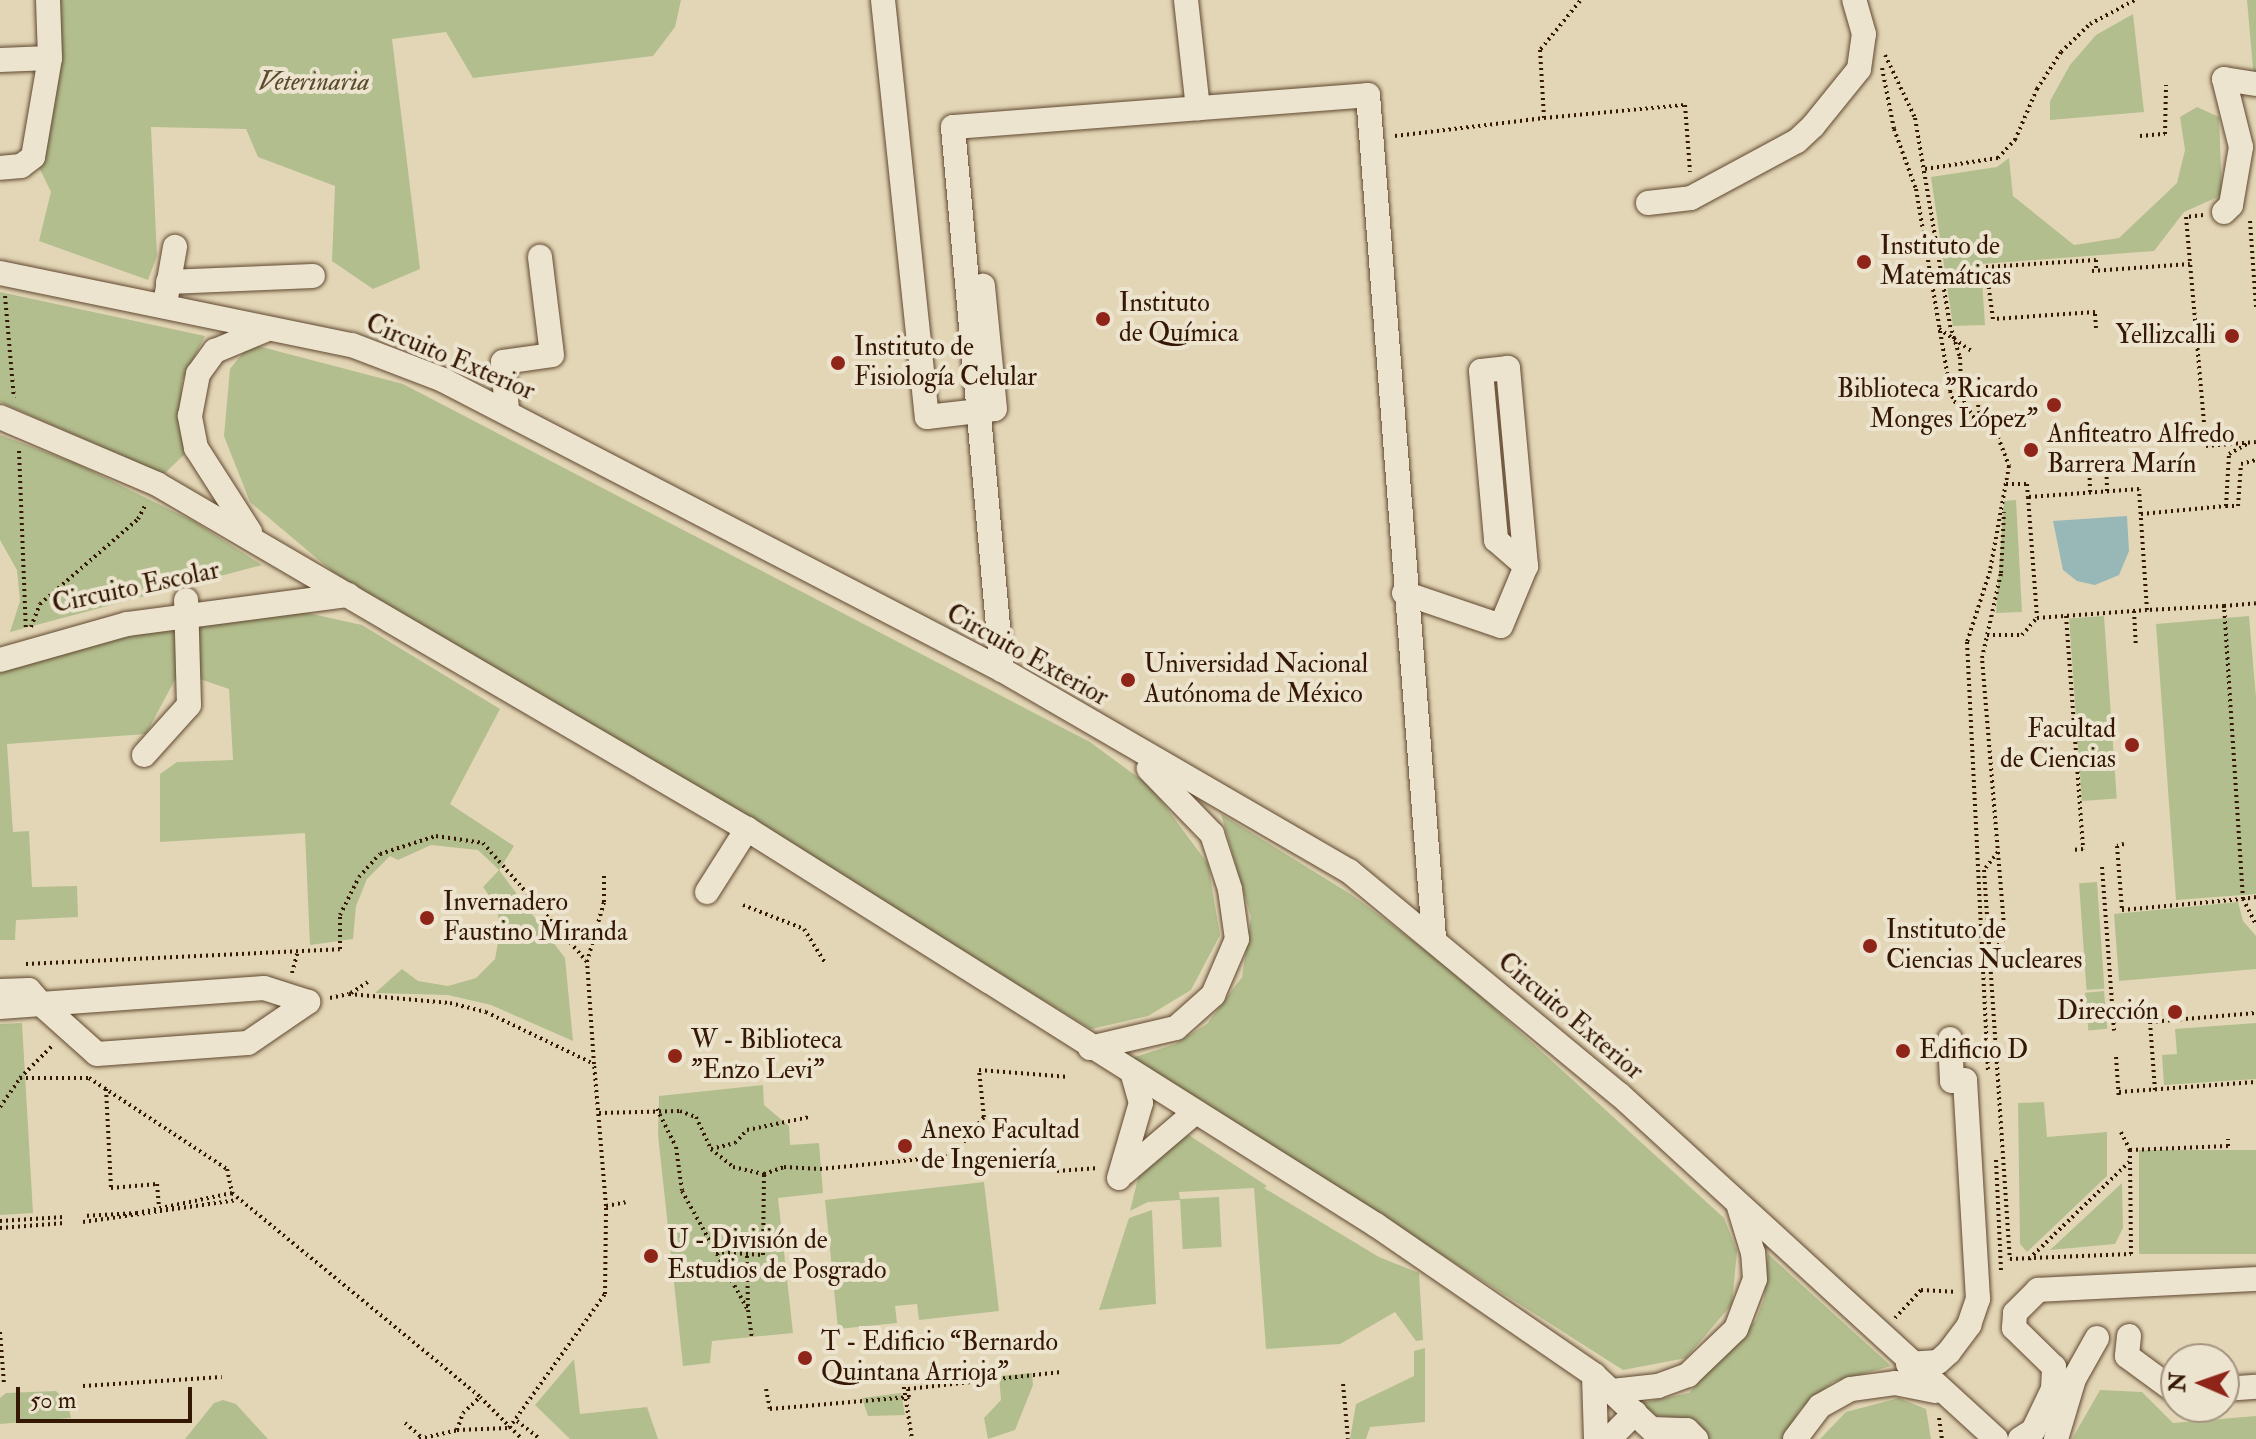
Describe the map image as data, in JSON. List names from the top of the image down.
{
  "streets": {
    "street": ["Circuito Exterior", "Circuito Escolar"]
  },
  "parks": ["Veterinaria"],
  "places": [
    "Instituto de Matemáticas",
    "Instituto de Química",
    "Yellizcalli",
    "Instituto de Fisiología Celular",
    "Biblioteca \"Ricardo Monges López\"",
    "Anfiteatro Alfredo Barrera Marín",
    "Universidad Nacional Autónoma de México",
    "Facultad de Ciencias",
    "Invernadero Faustino Miranda",
    "Instituto de Ciencias Nucleares",
    "Dirección",
    "Edificio D",
    "W - Biblioteca \"Enzo Levi\"",
    "Anexo Facultad de Ingeniería",
    "U - División de Estudios de Posgrado",
    "T - Edificio “Bernardo Quintana Arrioja”"
  ],
  "scale_bar": "50 m",
  "north": "left"
}
